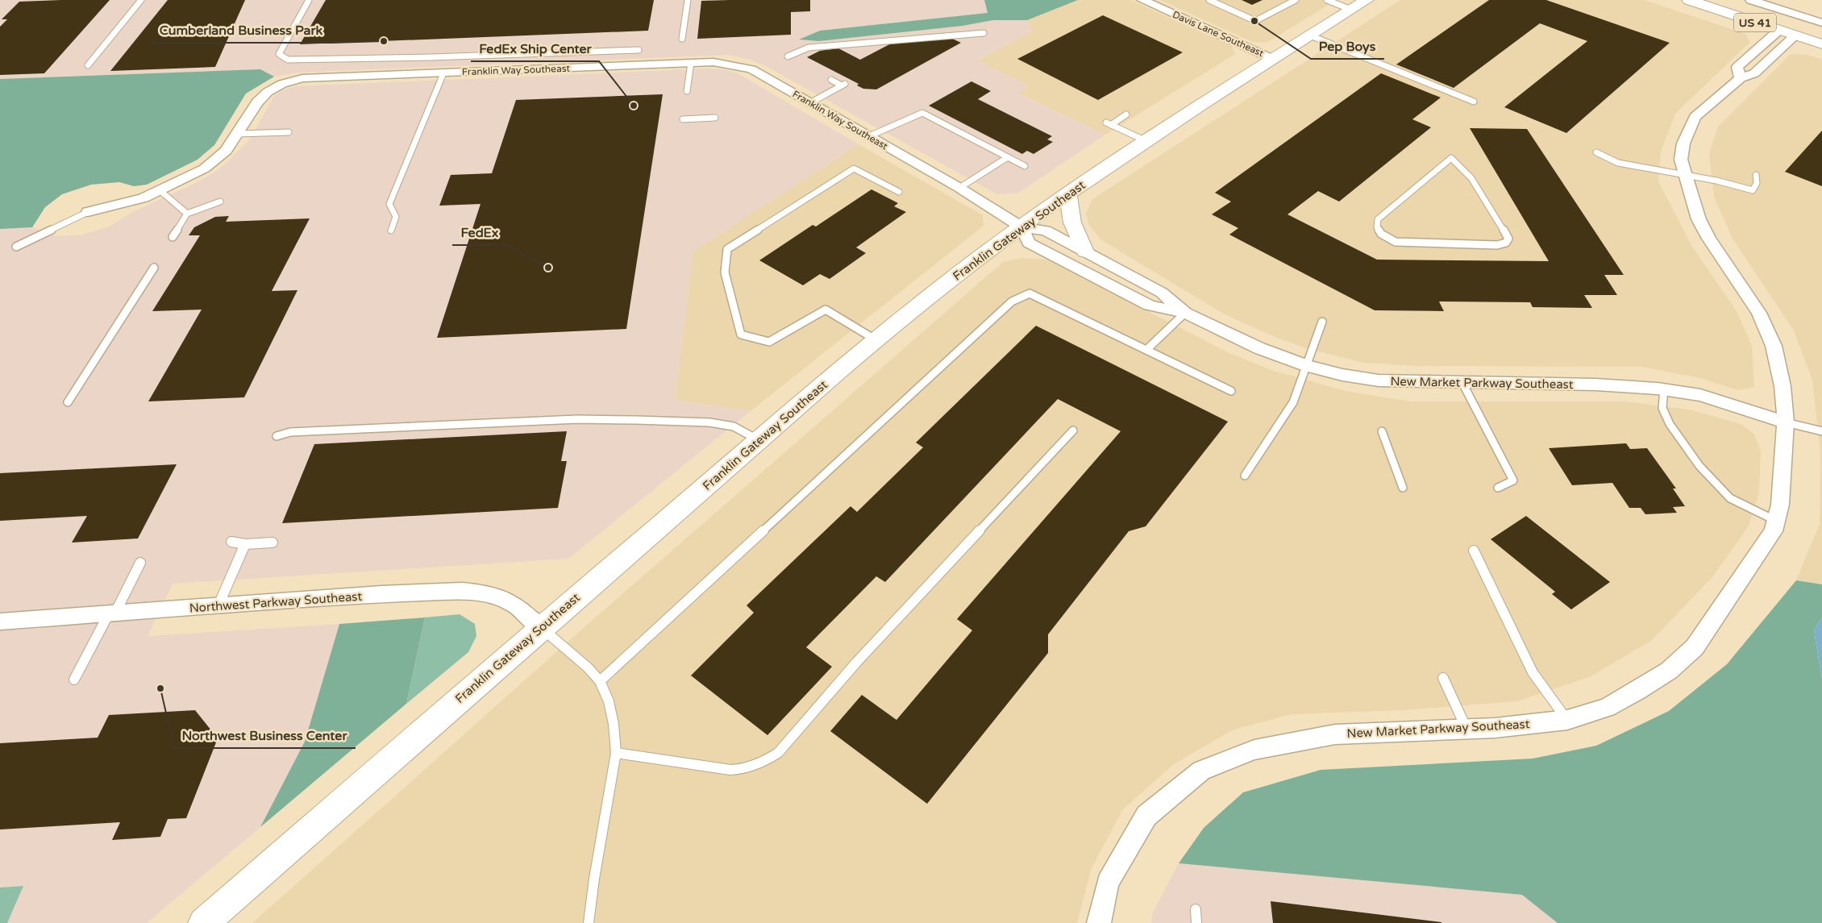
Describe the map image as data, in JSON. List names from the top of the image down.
{
  "streets": {
    "street": [
      "US 41",
      "Davis Lane Southeast",
      "Franklin Way Southeast",
      "Franklin Gateway Southeast",
      "New Market Parkway Southeast",
      "Northwest Parkway Southeast"
    ]
  },
  "crossings": [
    ["US 41", "New Market Parkway Southeast"],
    ["Davis Lane Southeast", "Franklin Gateway Southeast"],
    ["Franklin Way Southeast", "Franklin Gateway Southeast"],
    ["Franklin Way Southeast", "New Market Parkway Southeast"],
    ["Franklin Gateway Southeast", "New Market Parkway Southeast"],
    ["Franklin Gateway Southeast", "Northwest Parkway Southeast"]
  ],
  "places": [
    "Pep Boys",
    "Cumberland Business Park",
    "FedEx Ship Center",
    "FedEx",
    "Northwest Business Center"
  ]
}
